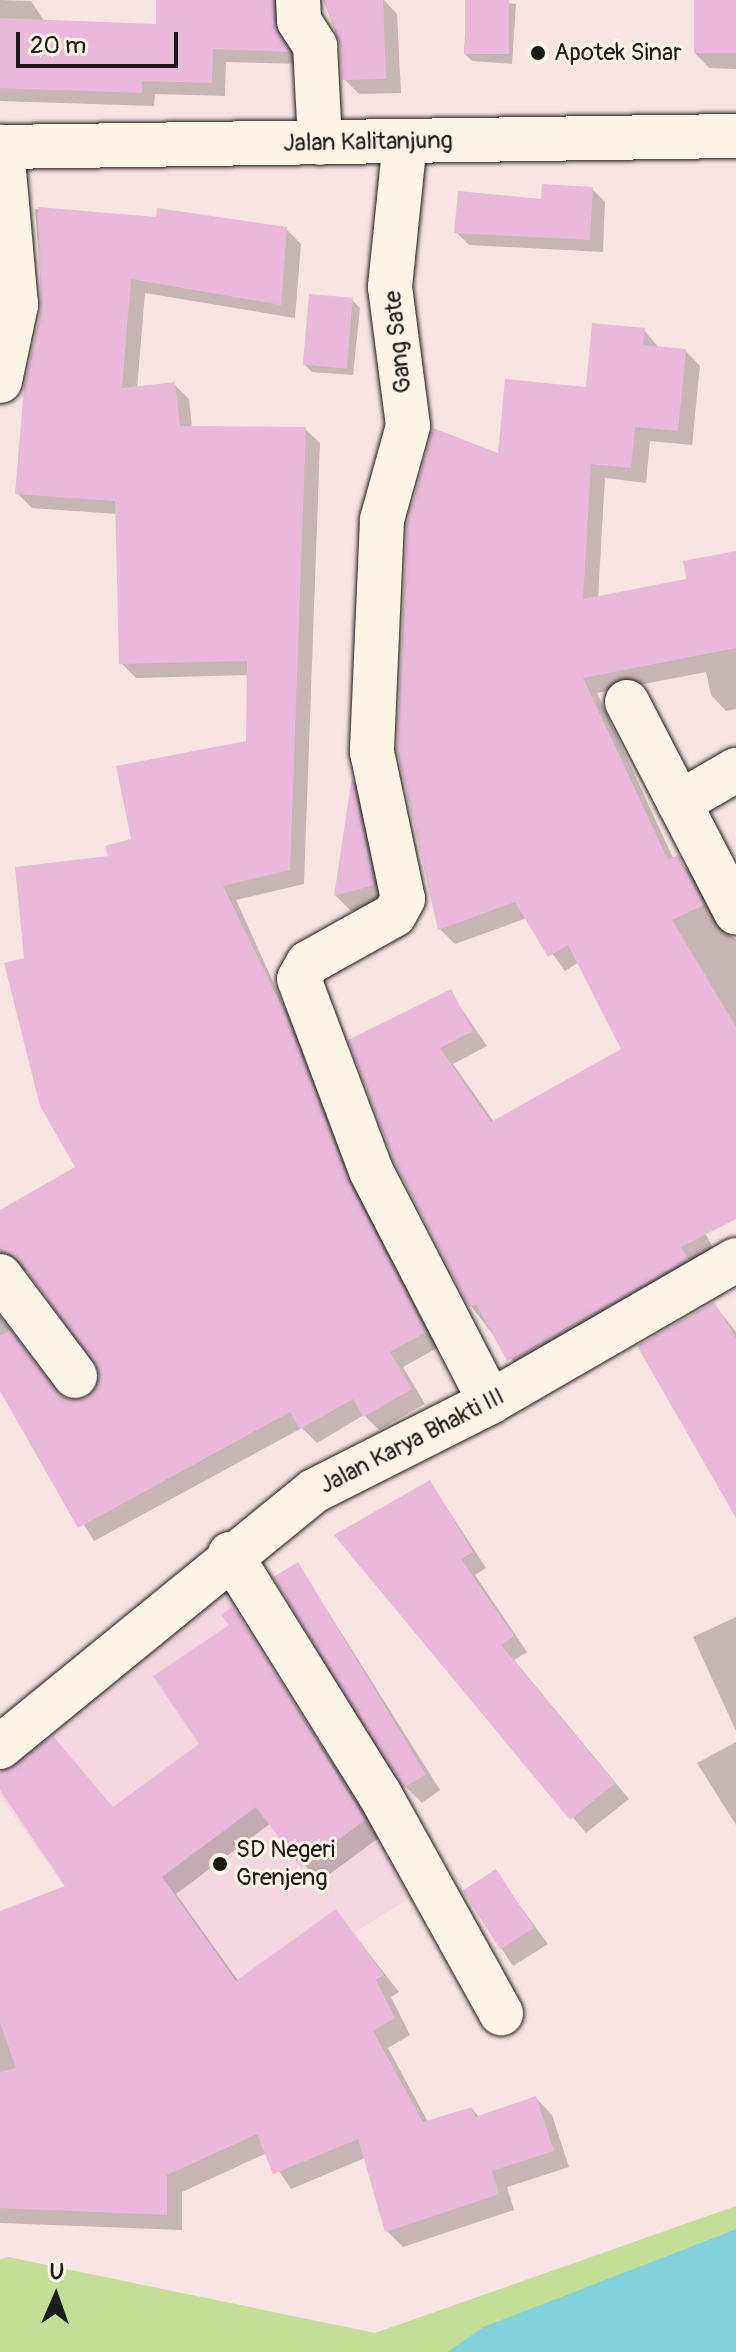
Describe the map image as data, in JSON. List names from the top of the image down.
{
  "streets": {
    "street": ["Jalan Kalitanjung", "Gang Sate", "Jalan Karya Bhakti III"]
  },
  "crossings": [
    ["Jalan Kalitanjung", "Gang Sate"],
    ["Gang Sate", "Jalan Karya Bhakti III"]
  ],
  "places": ["Apotek Sinar", "SD Negeri Grenjeng"],
  "scale_bar": "20 m",
  "north": "top"
}
